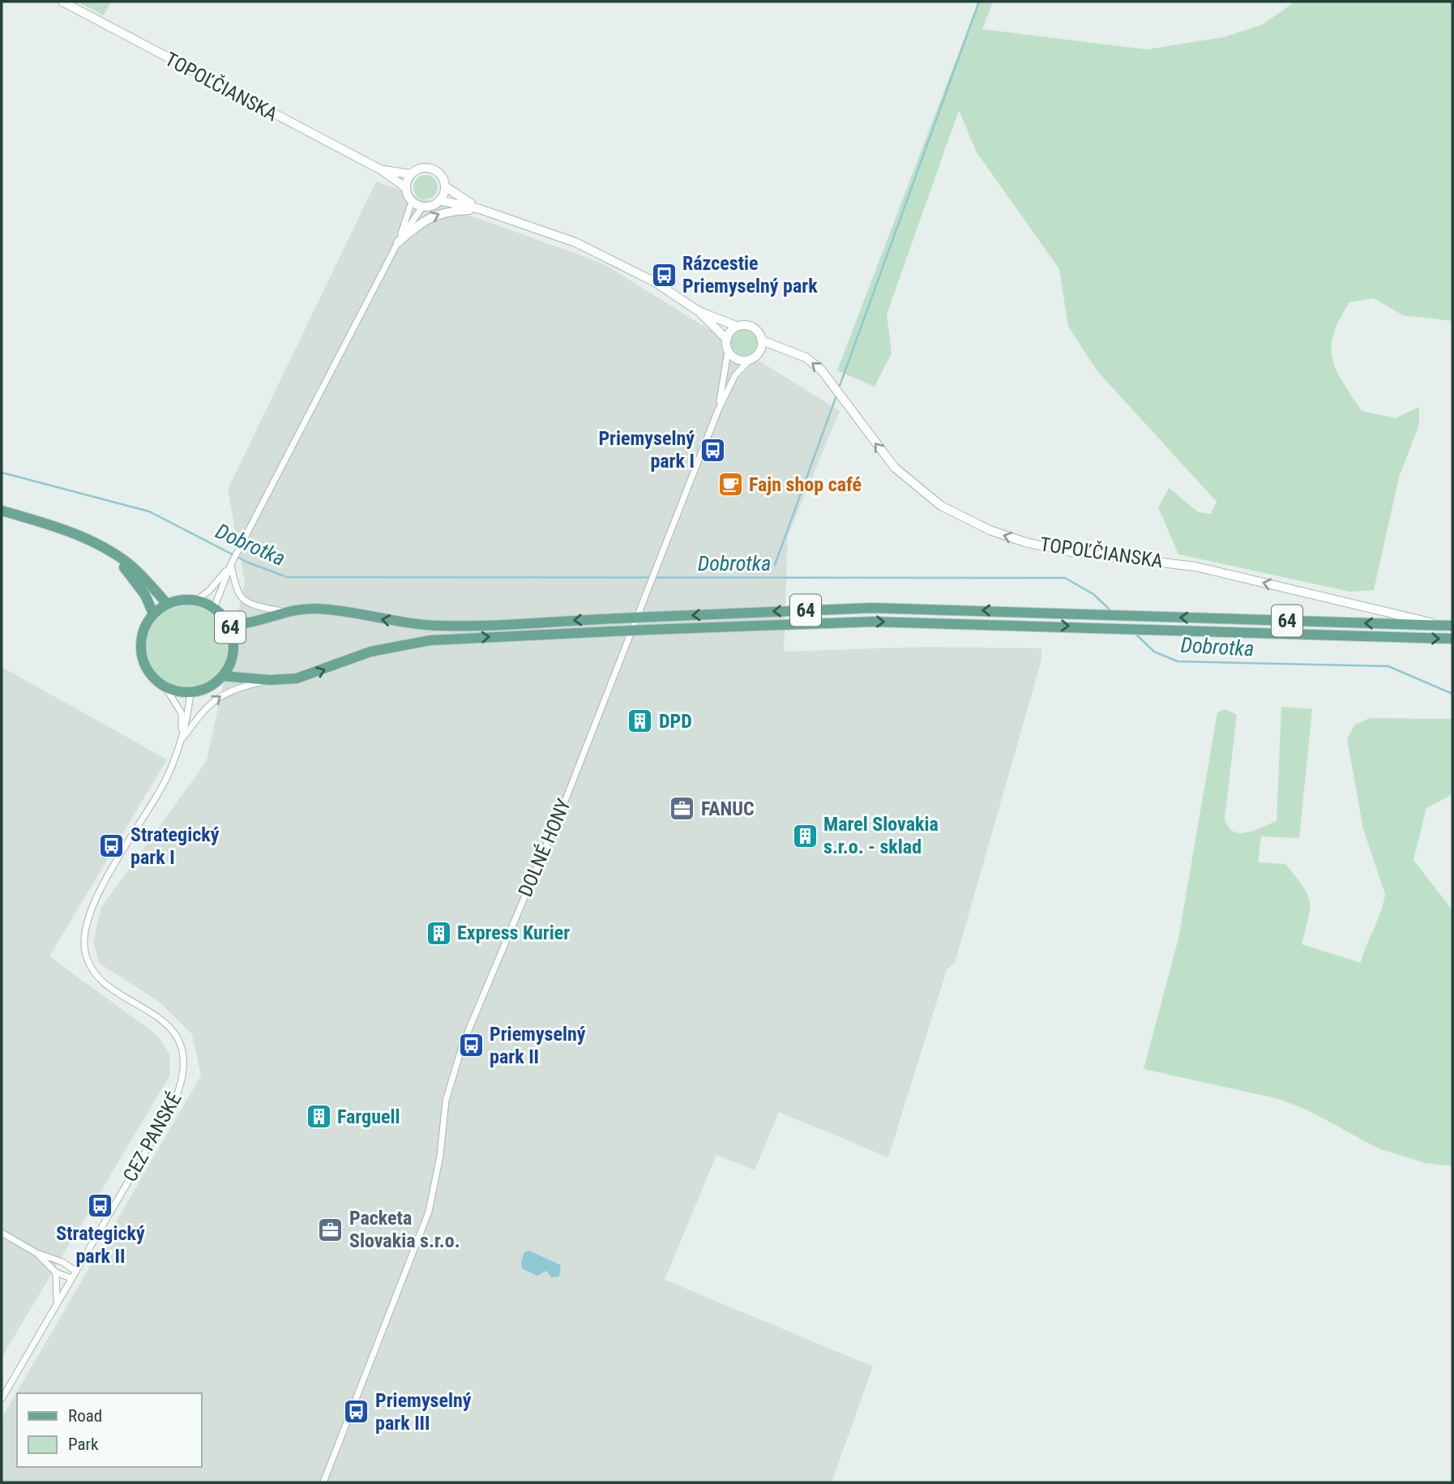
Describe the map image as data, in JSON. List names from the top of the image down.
{
  "streets": {
    "main road": ["64"],
    "street": ["TOPOĽČIANSKA", "DOLNÉ HONY", "CEZ PANSKÉ"]
  },
  "crossings": [
    ["TOPOĽČIANSKA", "64"],
    ["TOPOĽČIANSKA", "DOLNÉ HONY"]
  ],
  "one_way": ["TOPOĽČIANSKA"],
  "water": ["Dobrotka"],
  "places": {
    "bus stop": [
      "Rázcestie Priemyselný park",
      "Priemyselný park I",
      "Strategický park I",
      "Priemyselný park II",
      "Strategický park II",
      "Priemyselný park III"
    ],
    "cafe": ["Fajn shop café"],
    "building": [
      "DPD",
      "Marel Slovakia s.r.o. - sklad",
      "Express Kurier",
      "Farguell"
    ],
    "office": ["FANUC", "Packeta Slovakia s.r.o."]
  },
  "legend": ["Road", "Park"]
}
